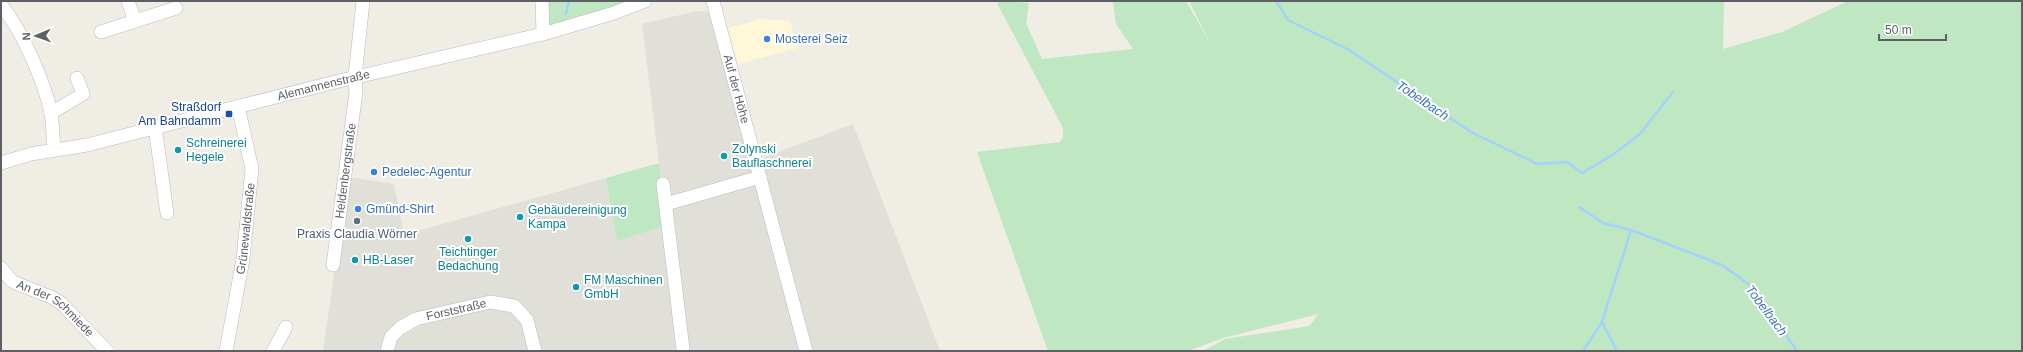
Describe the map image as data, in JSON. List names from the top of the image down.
{
  "streets": {
    "street": [
      "Alemannenstraße",
      "Auf der Höhe",
      "Heldenbergstraße",
      "Grünewaldstraße",
      "An der Schmiede",
      "Forststraße"
    ]
  },
  "crossings": [
    ["Alemannenstraße", "Heldenbergstraße"],
    ["Alemannenstraße", "Grünewaldstraße"]
  ],
  "water": ["Tobelbach"],
  "places": {
    "other": [
      "Mosterei Seiz",
      "Schreinerei Hegele",
      "Zolynski Bauflaschnerei",
      "Pedelec-Agentur",
      "Gmünd-Shirt",
      "Gebäudereinigung Kampa",
      "Praxis Claudia Wörner",
      "Teichtinger Bedachung",
      "HB-Laser",
      "FM Maschinen GmbH"
    ],
    "transit": ["Straßdorf Am Bahndamm"]
  },
  "scale_bar": "50 m",
  "north": "left"
}
